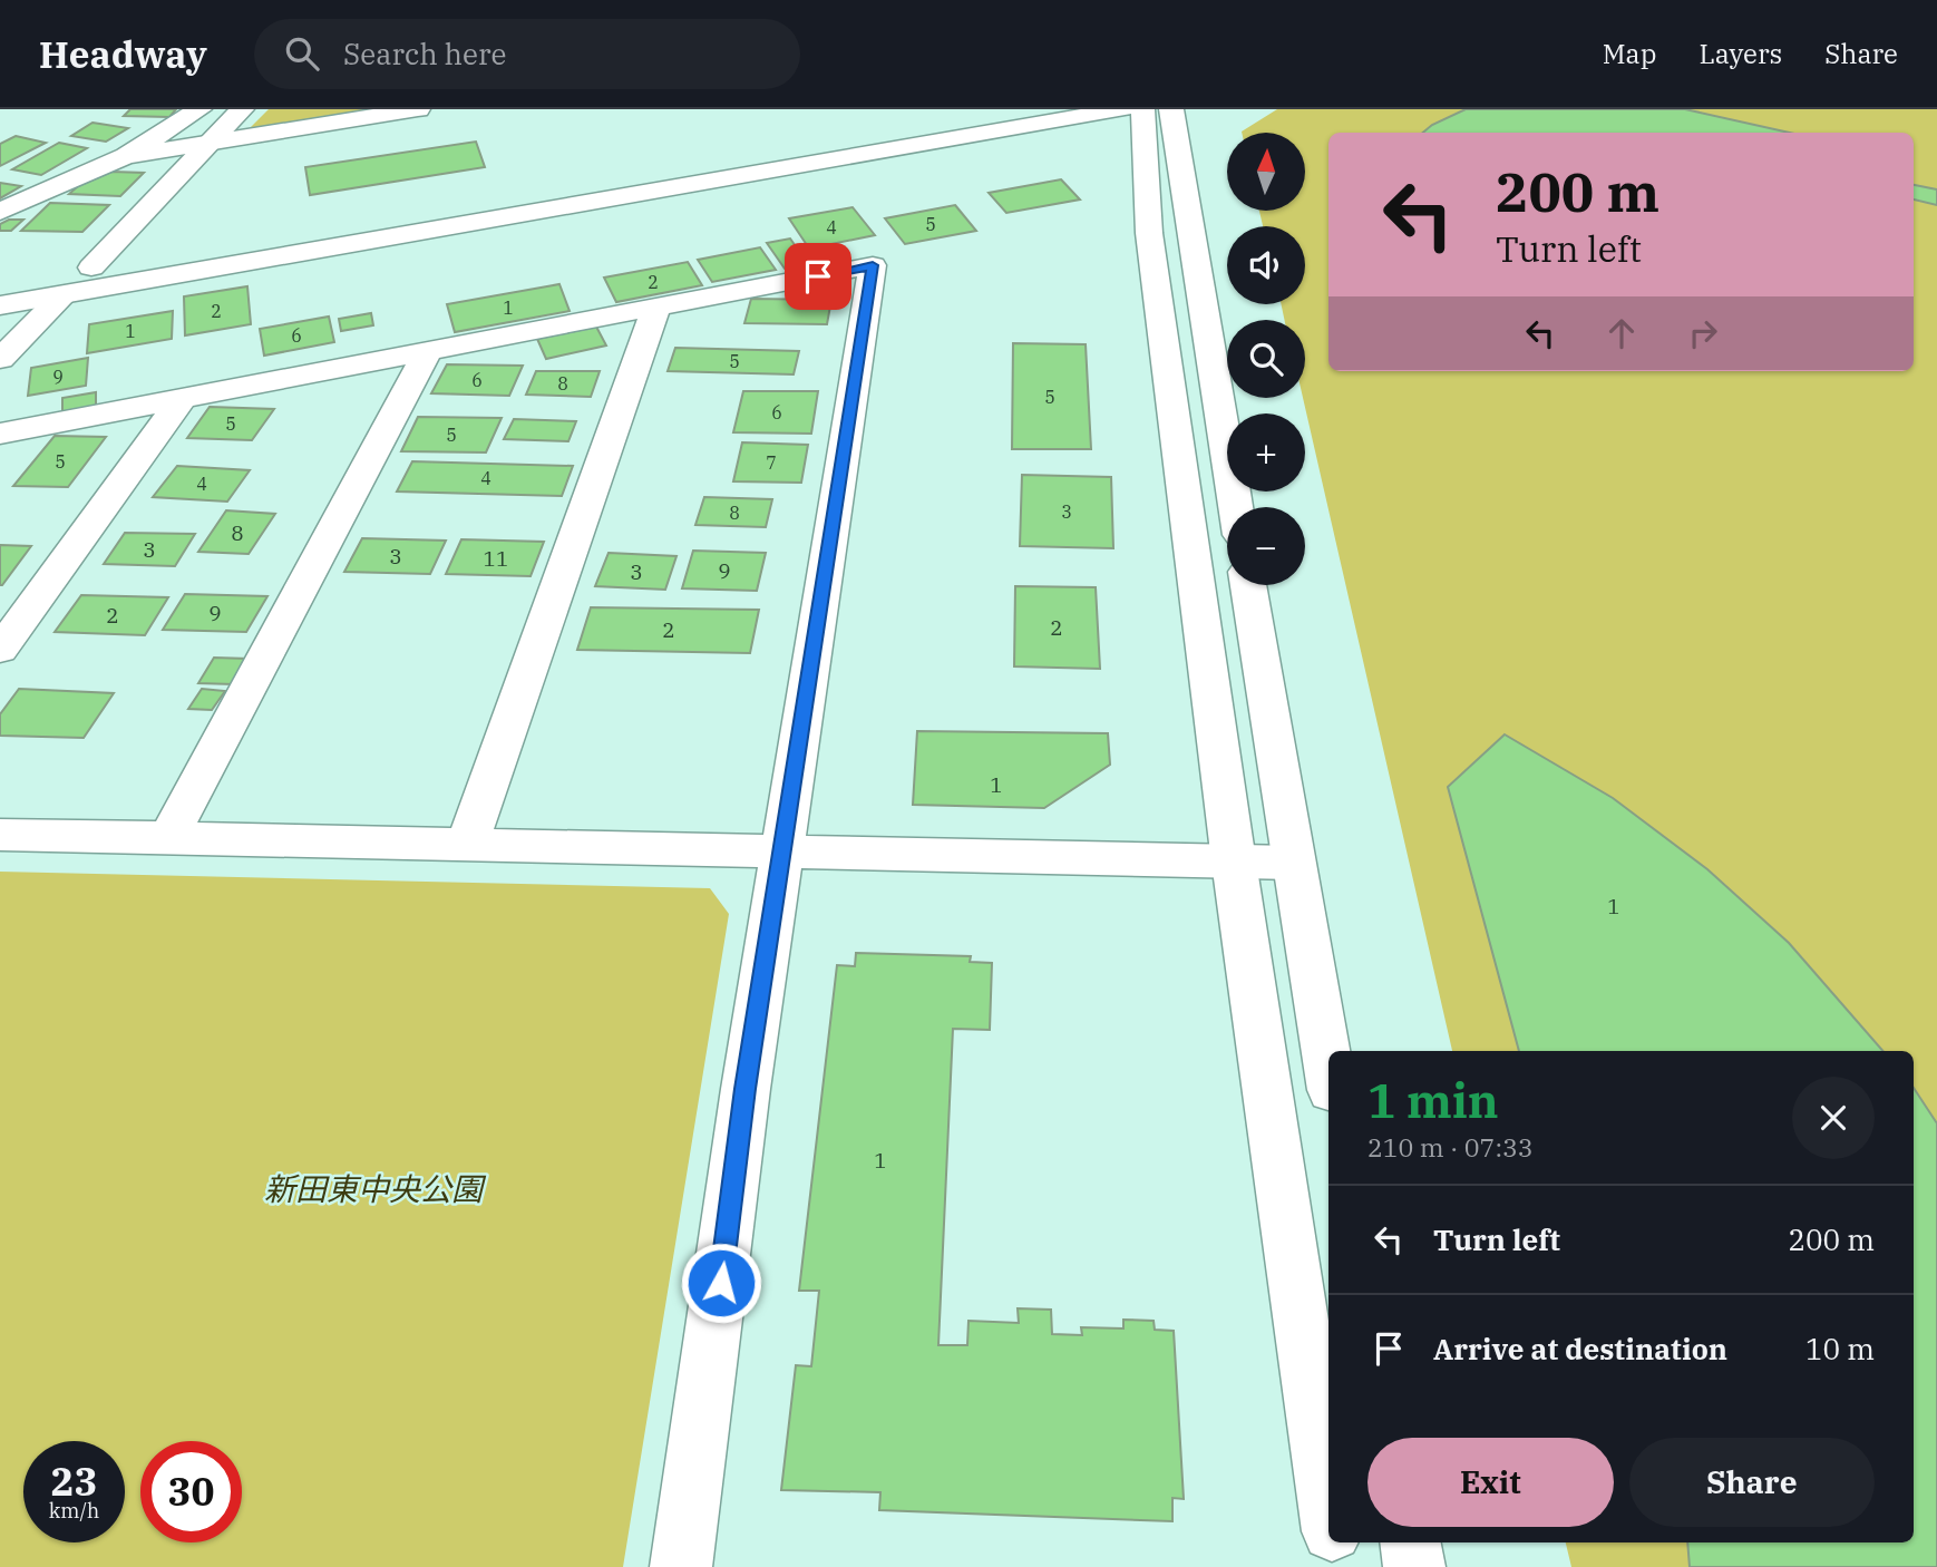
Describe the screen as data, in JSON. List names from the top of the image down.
{
  "parks": ["新田東中央公園"],
  "house_numbers": [
    "5",
    "4",
    "2",
    "1",
    "2",
    "1",
    "6",
    "5",
    "9",
    "6",
    "8",
    "5",
    "6",
    "5",
    "5",
    "5",
    "7",
    "4",
    "4",
    "3",
    "8",
    "8",
    "3",
    "3",
    "11",
    "9",
    "3",
    "9",
    "2",
    "2",
    "2",
    "1",
    "1",
    "1"
  ],
  "north": "top",
  "page": {
    "header": "Headway",
    "search": "Search here",
    "nav": ["Map", "Layers", "Share"],
    "map_buttons": ["+", "−"],
    "turn": ["200 m", "Turn left"],
    "heading": ["1 min", "210 m · 07:33"],
    "list": [
      {
        "name": "Turn left",
        "value": "200 m"
      },
      {
        "name": "Arrive at destination",
        "value": "10 m"
      }
    ],
    "buttons": ["Exit", "Share"],
    "speed": "23 km/h",
    "limit": "30"
  }
}
